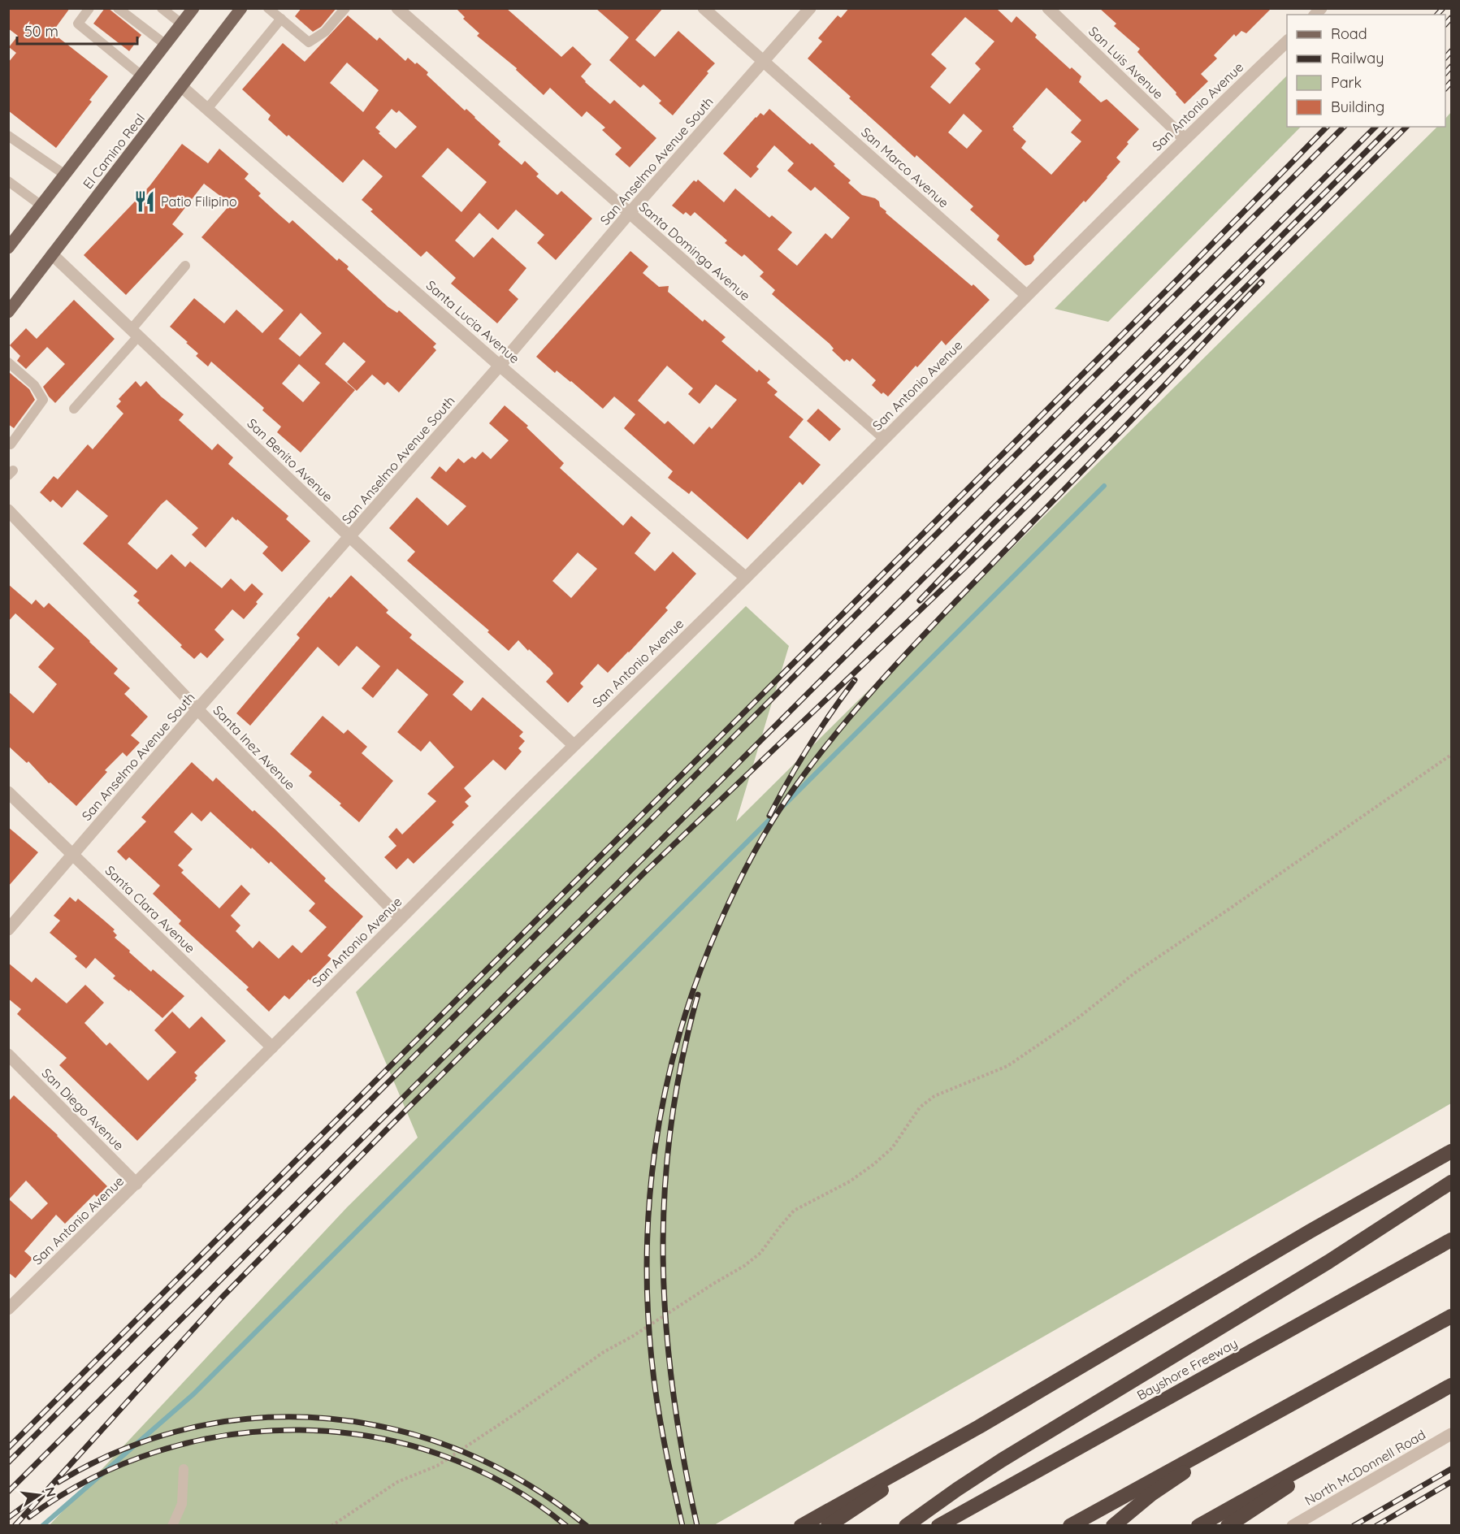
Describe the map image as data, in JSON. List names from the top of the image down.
{
  "streets": {
    "highway": ["Bayshore Freeway"],
    "main road": ["El Camino Real"],
    "street": [
      "San Luis Avenue",
      "San Antonio Avenue",
      "San Anselmo Avenue South",
      "San Marco Avenue",
      "Santa Dominga Avenue",
      "Santa Lucia Avenue",
      "San Benito Avenue",
      "Santa Inez Avenue",
      "Santa Clara Avenue",
      "San Diego Avenue",
      "North McDonnell Road"
    ]
  },
  "crossings": [
    ["San Luis Avenue", "San Antonio Avenue"],
    ["San Antonio Avenue", "San Marco Avenue"],
    ["San Antonio Avenue", "Santa Dominga Avenue"],
    ["San Antonio Avenue", "Santa Lucia Avenue"],
    ["San Antonio Avenue", "San Benito Avenue"],
    ["San Antonio Avenue", "Santa Inez Avenue"],
    ["San Antonio Avenue", "Santa Clara Avenue"],
    ["San Antonio Avenue", "San Diego Avenue"],
    ["El Camino Real", "Santa Lucia Avenue"],
    ["El Camino Real", "San Benito Avenue"],
    ["San Anselmo Avenue South", "San Marco Avenue"],
    ["San Anselmo Avenue South", "Santa Dominga Avenue"],
    ["San Anselmo Avenue South", "Santa Lucia Avenue"],
    ["San Anselmo Avenue South", "San Benito Avenue"],
    ["San Anselmo Avenue South", "Santa Inez Avenue"],
    ["San Anselmo Avenue South", "Santa Clara Avenue"]
  ],
  "places": {
    "restaurant": ["Patio Filipino"]
  },
  "legend": [
    "Road",
    "Railway",
    "Park",
    "Building"
  ],
  "scale_bar": "50 m",
  "north": "right"
}
